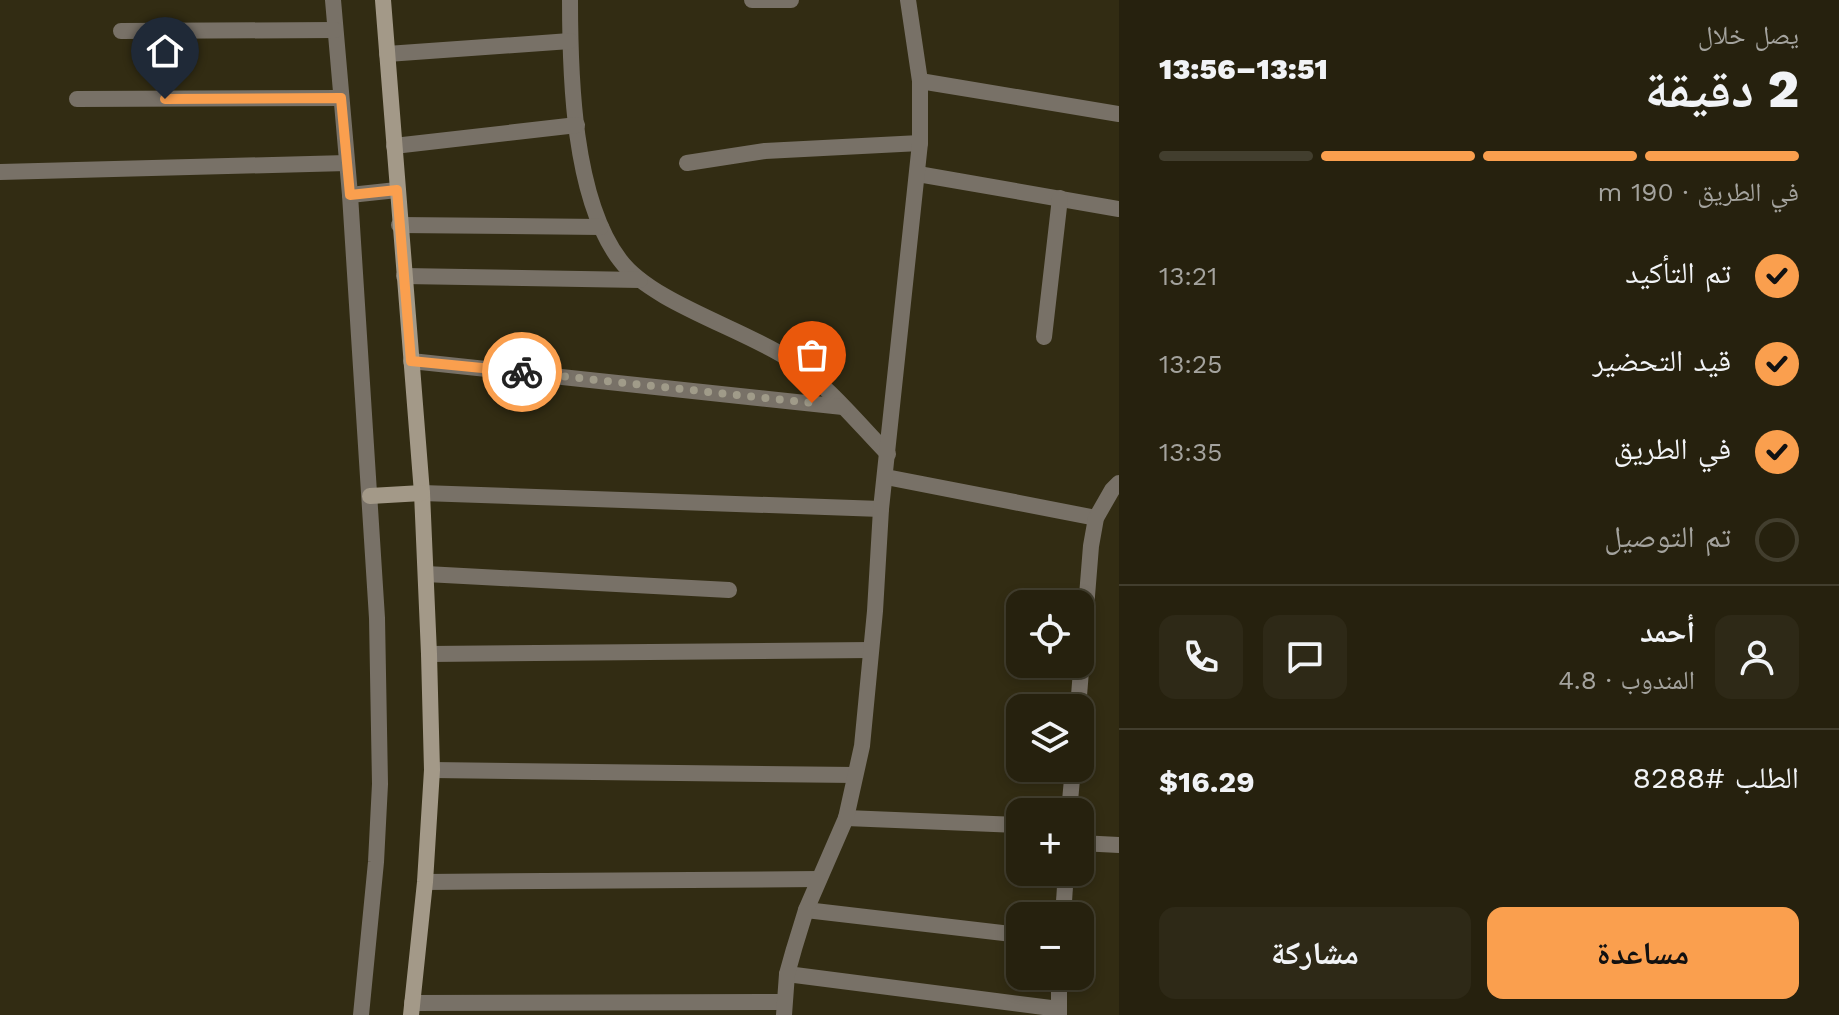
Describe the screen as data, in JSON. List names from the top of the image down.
{
  "page": {
    "heading": ["2 دقيقة", "يصل خلال", "13:51–13:56"],
    "panel": [
      "أحمد",
      "المندوب · 4.8",
      "الطلب #8288",
      "$16.29"
    ],
    "bar": "في الطريق · 190 m",
    "list": [
      ["تم التأكيد", "13:21"],
      ["قيد التحضير", "13:25"],
      ["في الطريق", "13:35"],
      "تم التوصيل"
    ],
    "map_buttons": ["+", "−"],
    "buttons": ["مساعدة", "مشاركة"]
  }
}
